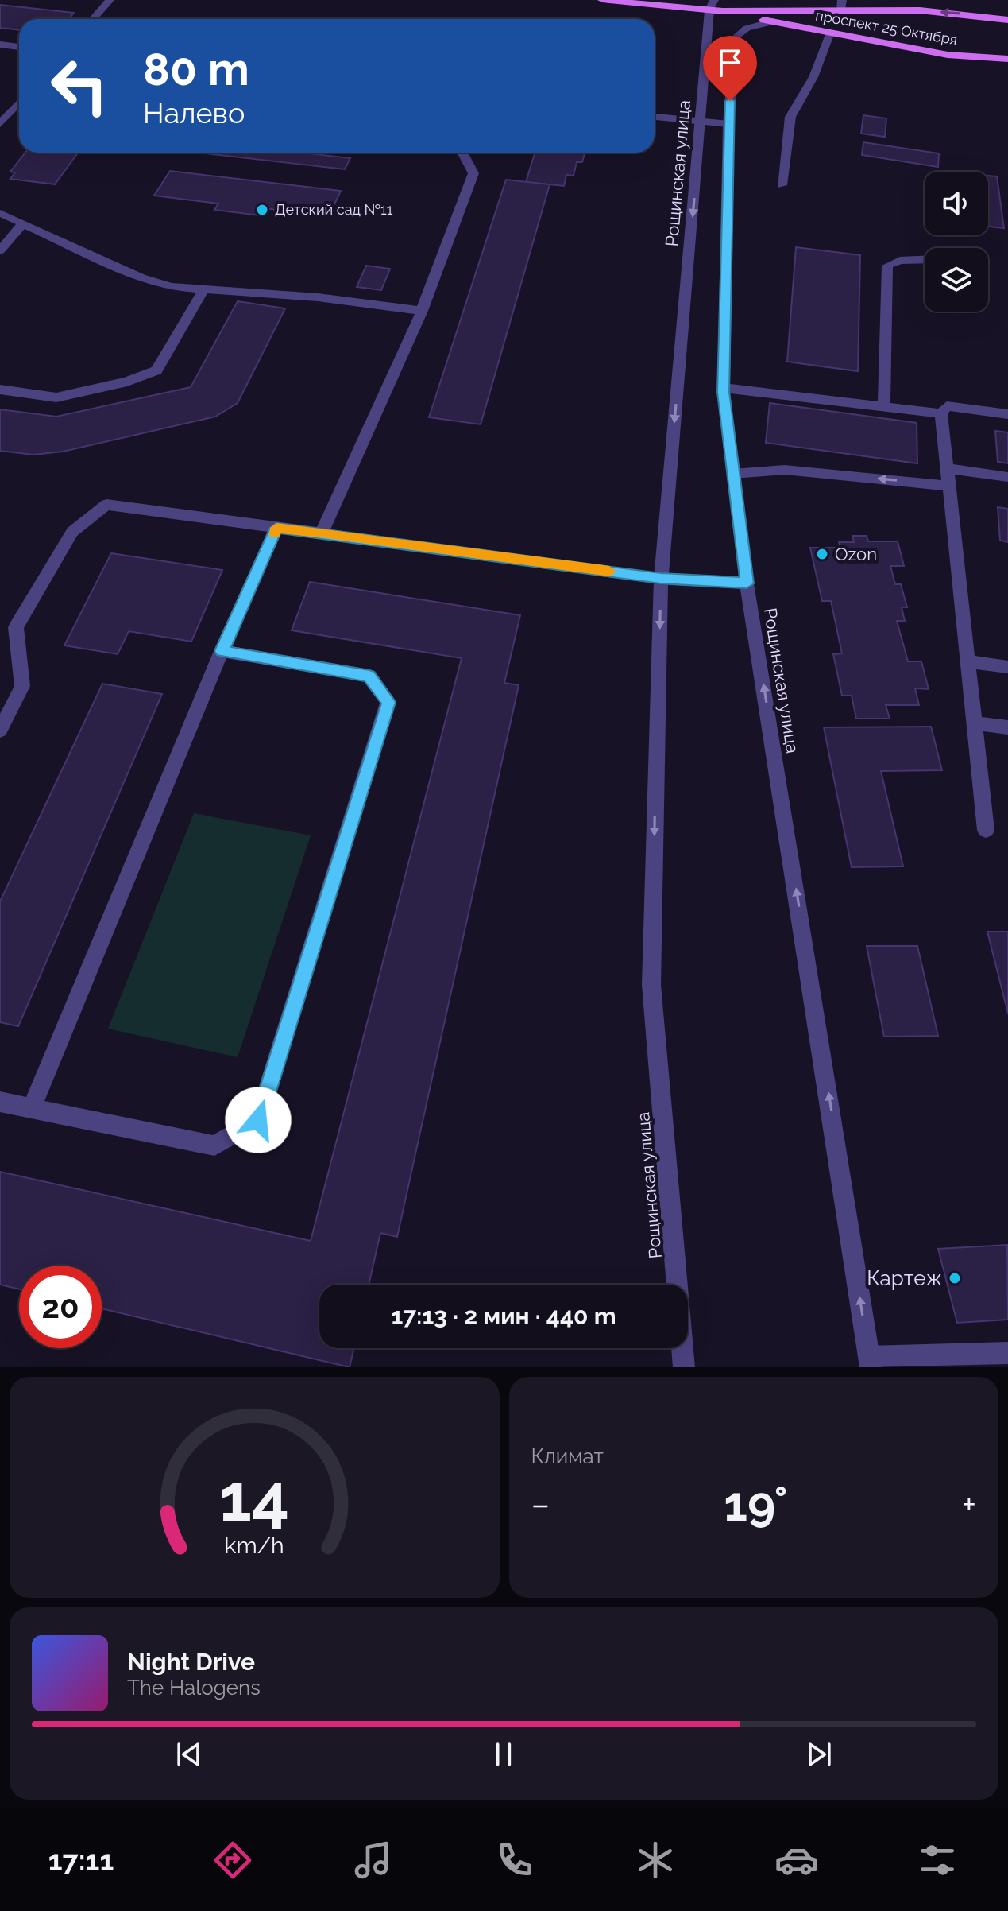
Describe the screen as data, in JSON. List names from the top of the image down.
{
  "streets": {
    "main road": ["проспект 25 Октября"],
    "street": ["Рощинская улица"]
  },
  "crossings": [
    ["проспект 25 Октября", "Рощинская улица"]
  ],
  "places": ["Детский сад №11", "Ozon", "Картеж"],
  "page": {
    "turn": ["80 m", "Налево"],
    "limit": "20",
    "trip": "17:13 · 2 мин · 440 m",
    "tile": "Климат",
    "heat": ["−", "19°", "+"],
    "song": ["Night Drive", "The Halogens"],
    "tabs": "17:11",
    "gauge": ["14", "km/h"]
  }
}
